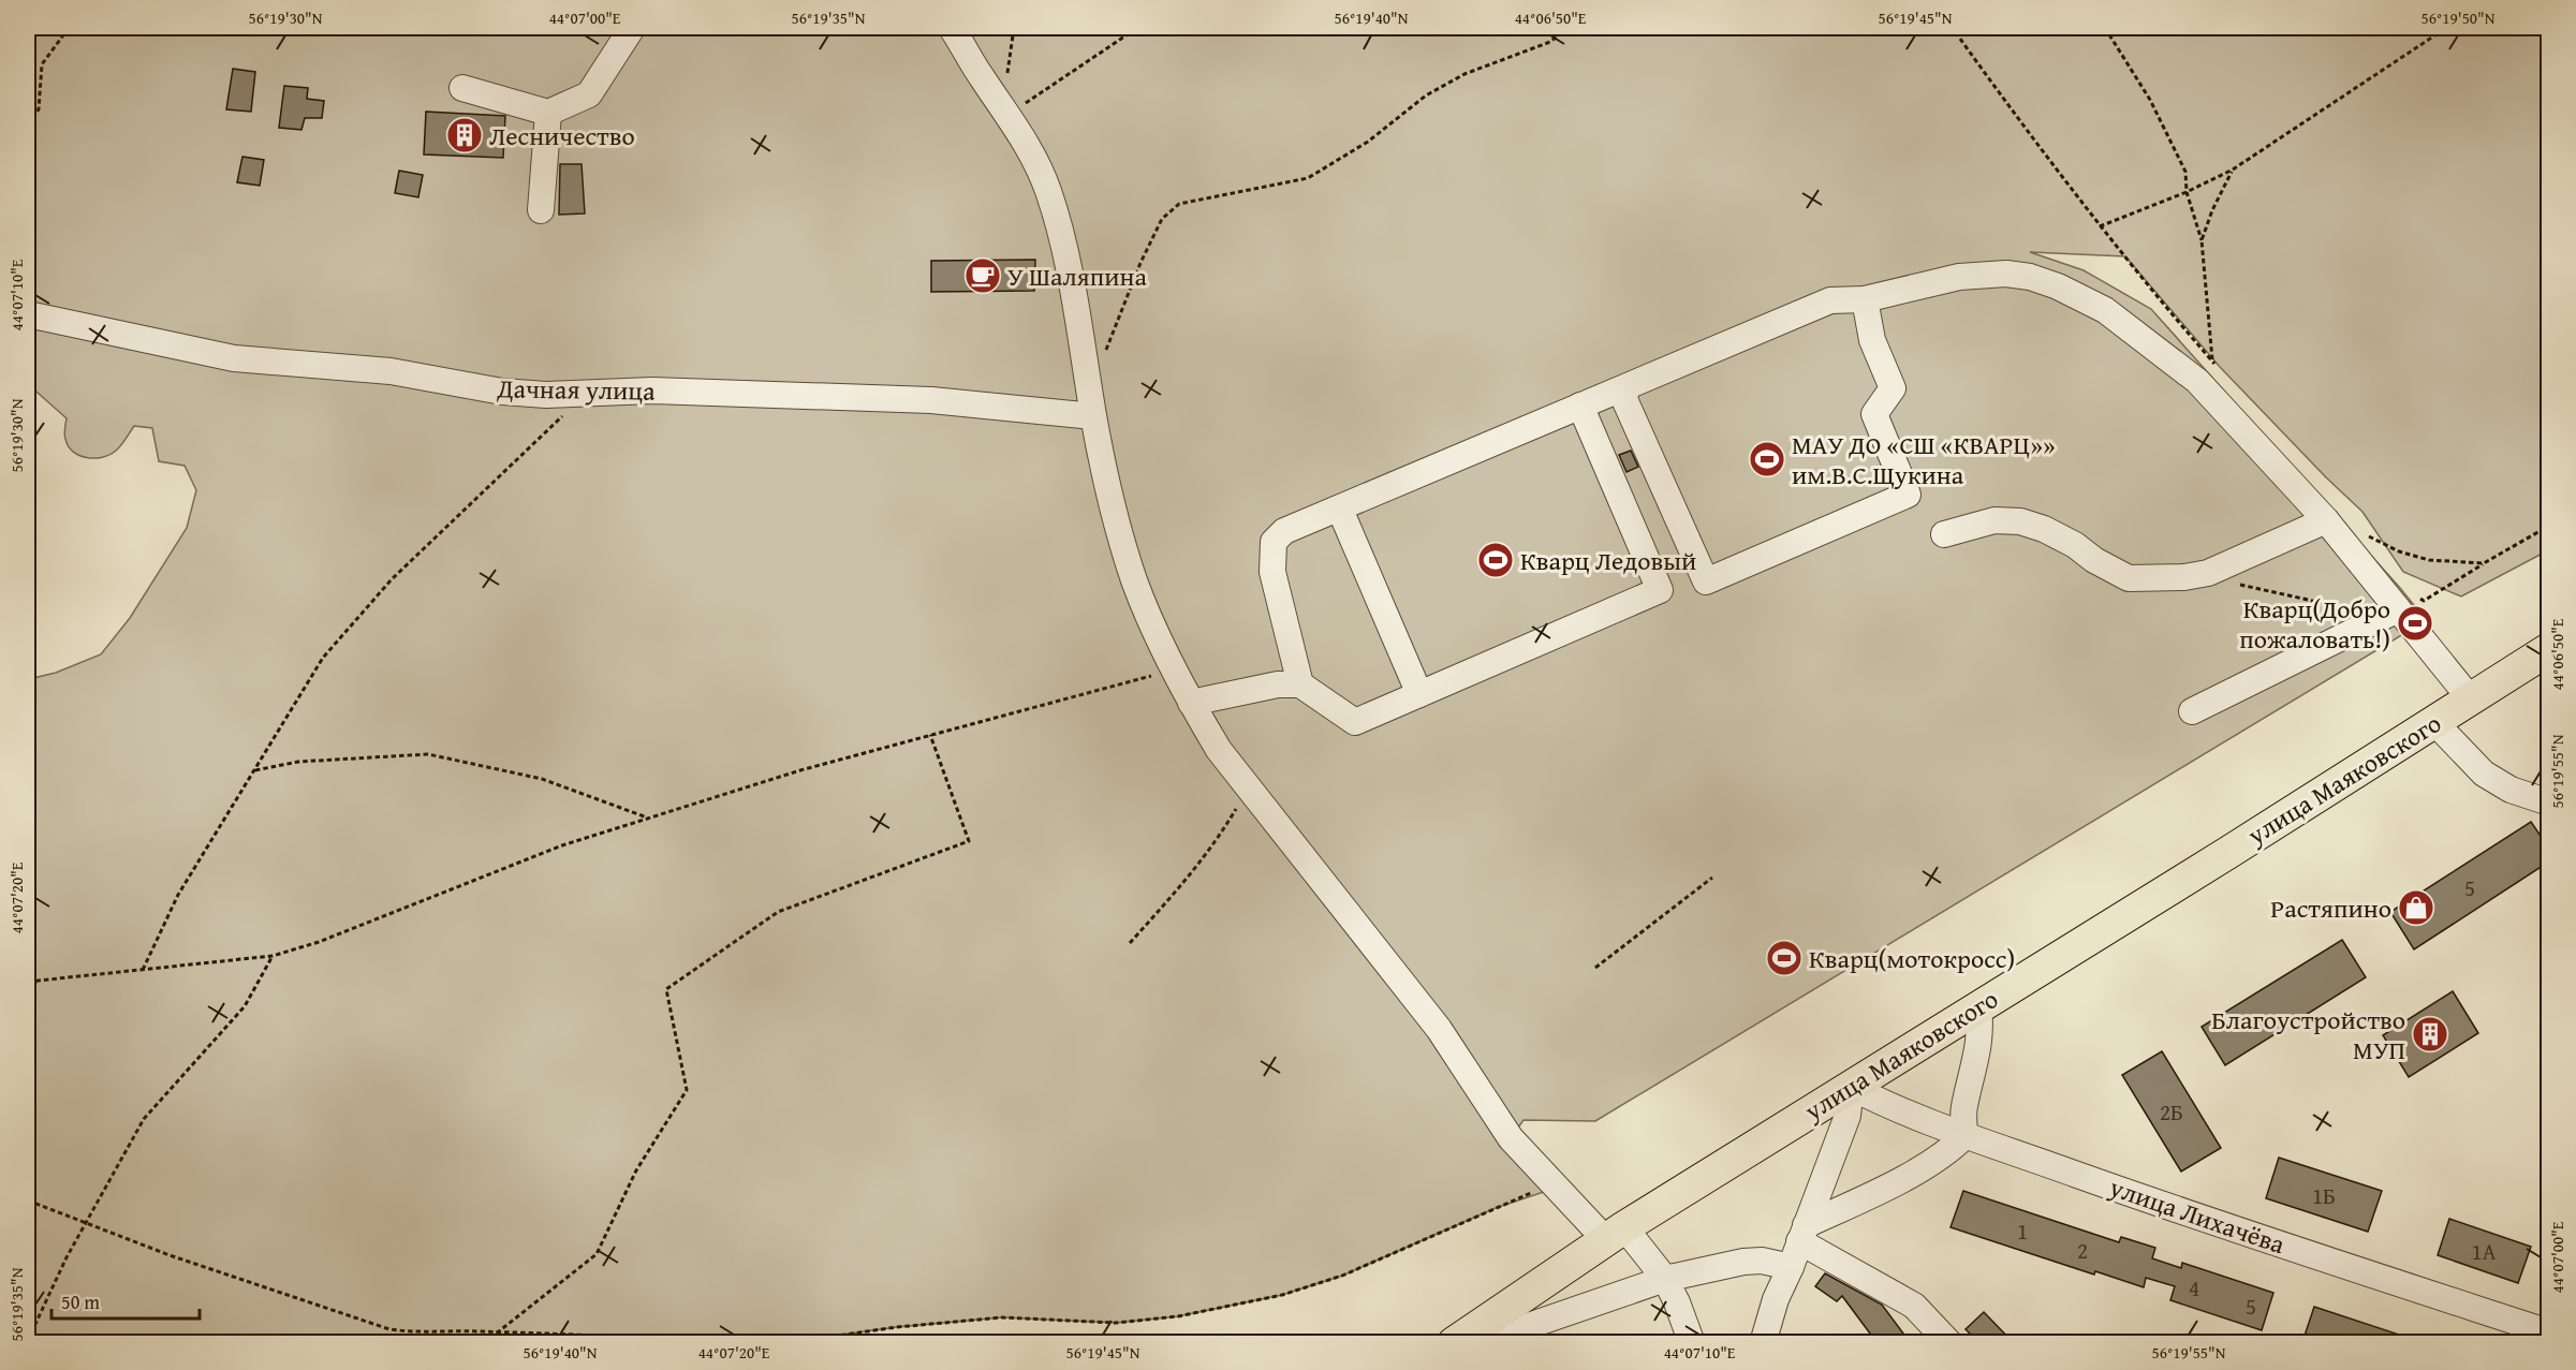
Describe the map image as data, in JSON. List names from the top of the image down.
{
  "streets": {
    "main road": ["улица Маяковского"],
    "street": ["Дачная улица", "улица Лихачёва"]
  },
  "crossings": [
    ["улица Маяковского", "улица Лихачёва"]
  ],
  "places": {
    "building": ["Лесничество", "Благоустройство МУП"],
    "cafe": ["У Шаляпина"],
    "sports": [
      "МАУ ДО «СШ «КВАРЦ»» им.В.С.Щукина",
      "Кварц Ледовый",
      "Кварц(Добро пожаловать!)",
      "Кварц(мотокросс)"
    ],
    "shop": ["Растяпино"]
  },
  "house_numbers": [
    "5",
    "2Б",
    "1Б",
    "1",
    "2",
    "1А",
    "4",
    "5"
  ],
  "scale_bar": "50 m",
  "coordinates": [
    "56°19'30\"N",
    "44°07'00\"E",
    "56°19'35\"N",
    "56°19'40\"N",
    "44°06'50\"E",
    "56°19'45\"N",
    "56°19'50\"N",
    "44°07'10\"E",
    "56°19'55\"N",
    "44°07'20\"E"
  ]
}
